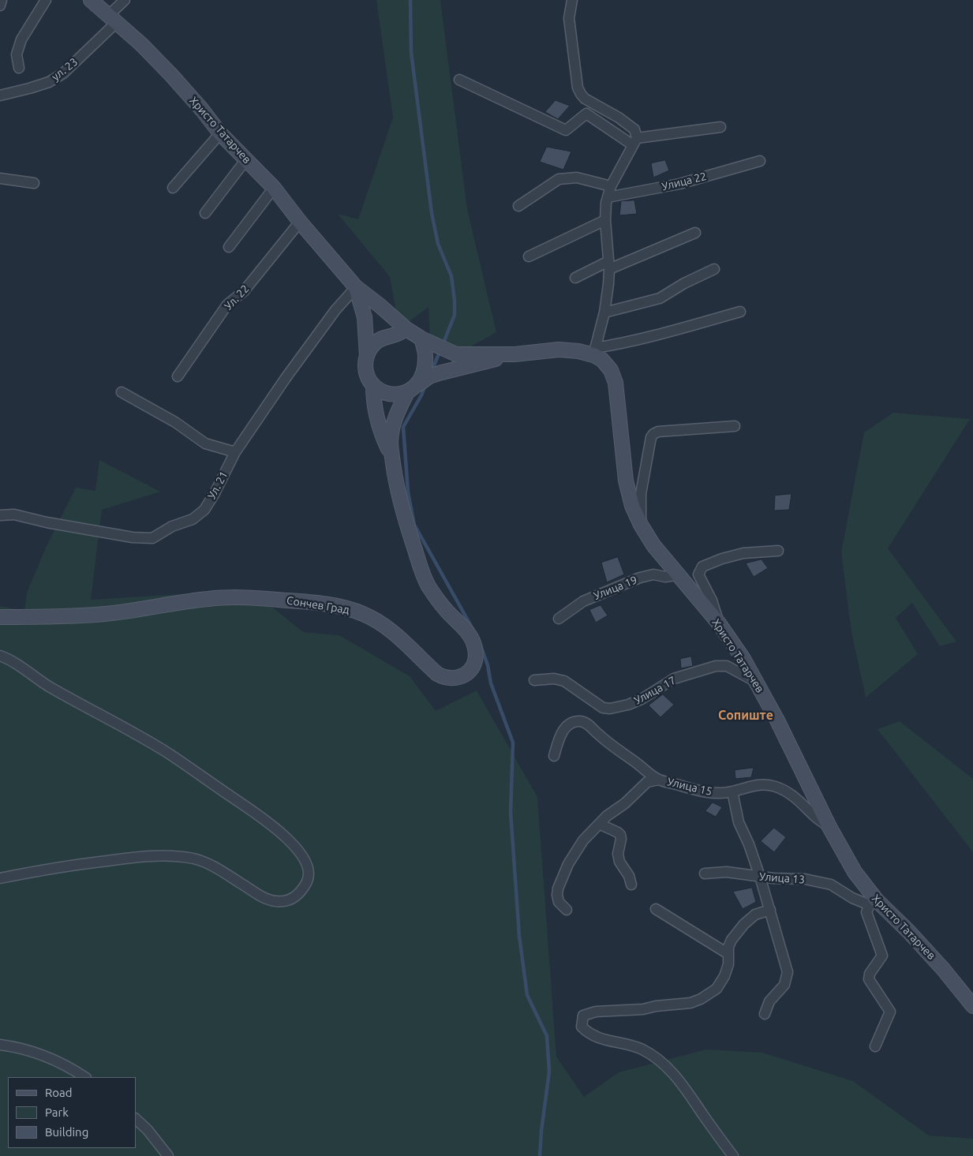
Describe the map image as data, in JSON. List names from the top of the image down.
{
  "streets": {
    "main road": ["Христо Татарчев", "Сончев Град"],
    "street": [
      "ул. 23",
      "Улица 22",
      "Ул. 22",
      "Ул. 21",
      "Улица 19",
      "Улица 17",
      "Улица 15",
      "Улица 13"
    ]
  },
  "crossings": [
    ["ул. 23", "Христо Татарчев"],
    ["Христо Татарчев", "Ул. 22"],
    ["Христо Татарчев", "Ул. 21"],
    ["Христо Татарчев", "Улица 19"],
    ["Христо Татарчев", "Улица 17"],
    ["Христо Татарчев", "Улица 15"],
    ["Христо Татарчев", "Улица 13"]
  ],
  "districts": ["Сопиште"],
  "legend": ["Road", "Park", "Building"]
}
